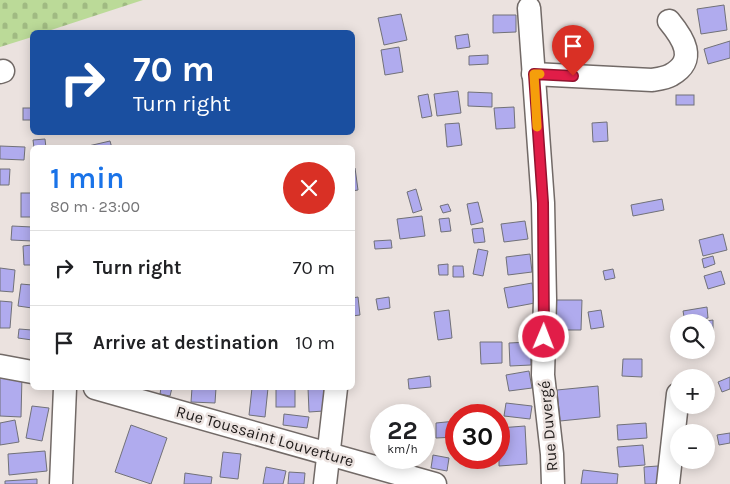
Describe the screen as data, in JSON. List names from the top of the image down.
{
  "streets": {
    "street": ["Rue Duvergé", "Rue Toussaint Louverture"]
  },
  "page": {
    "turn": ["70 m", "Turn right"],
    "heading": ["1 min", "80 m · 23:00"],
    "list": [
      {
        "name": "Turn right",
        "value": "70 m"
      },
      {
        "name": "Arrive at destination",
        "value": "10 m"
      }
    ],
    "map_buttons": ["+", "−"],
    "speed": "22 km/h",
    "limit": "30"
  }
}
